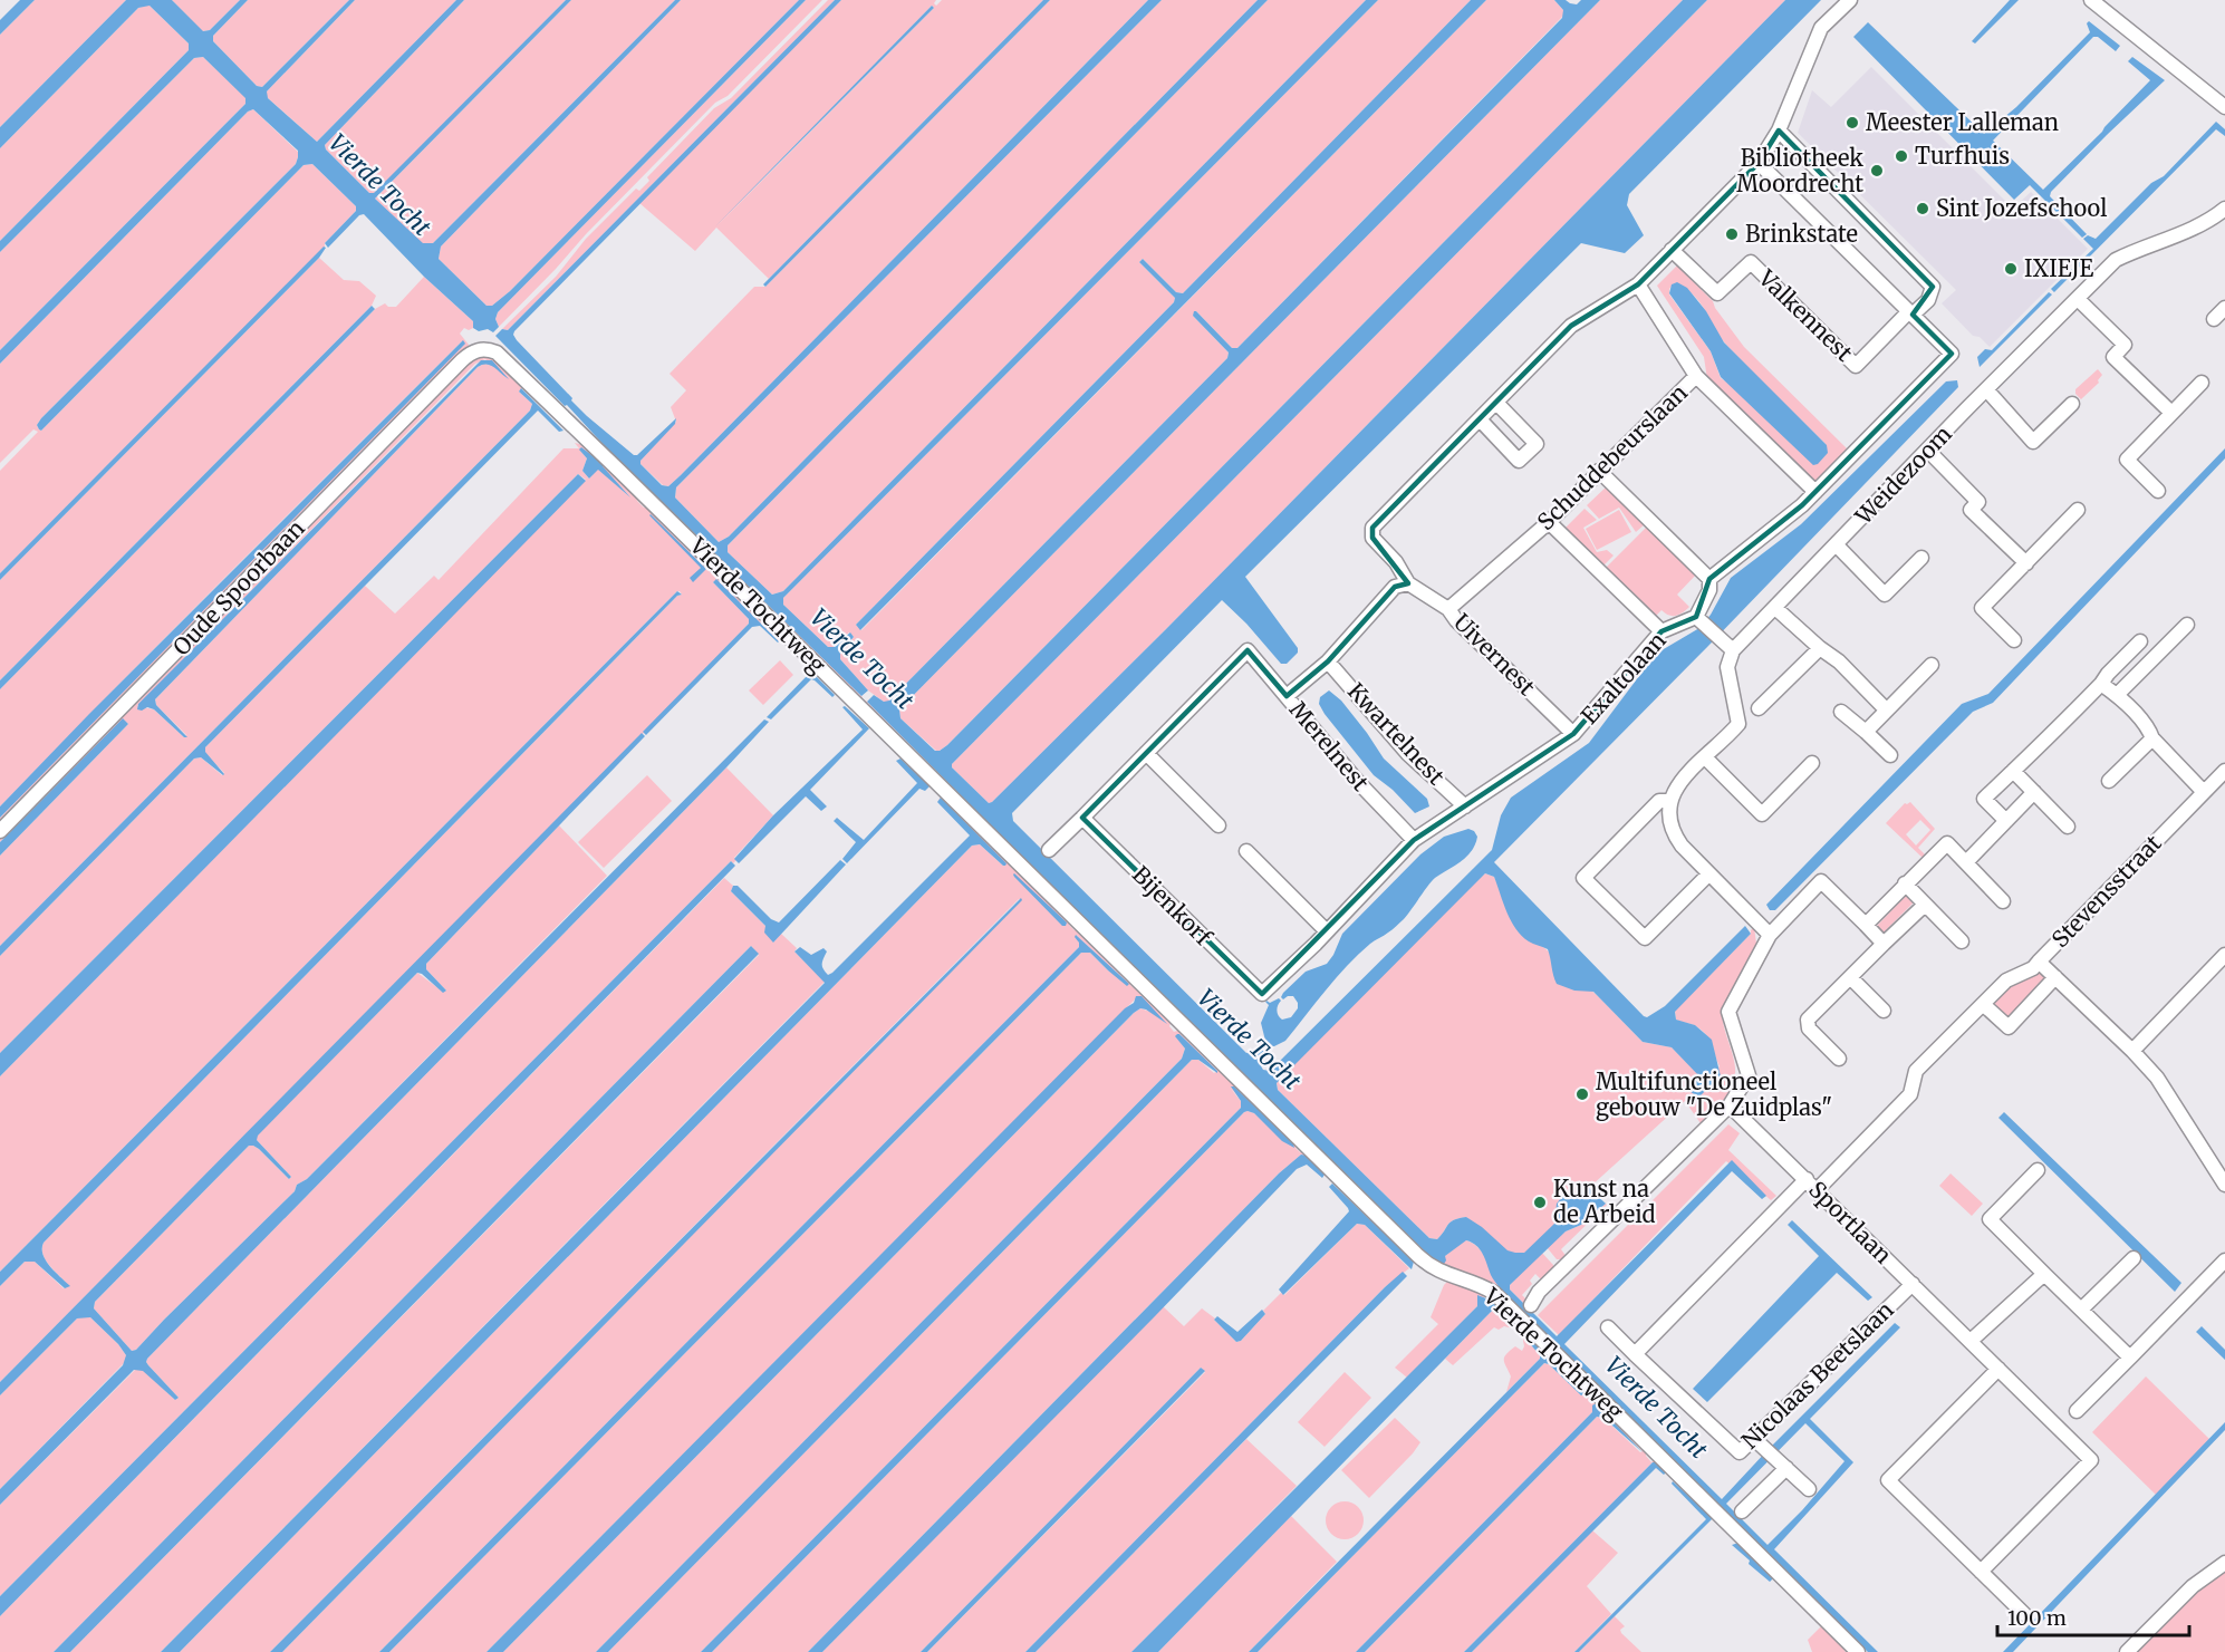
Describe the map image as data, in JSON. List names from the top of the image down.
{
  "streets": {
    "street": [
      "Valkennest",
      "Schuddebeurslaan",
      "Weidezoom",
      "Oude Spoorbaan",
      "Vierde Tochtweg",
      "Uivernest",
      "Exaltolaan",
      "Kwartelnest",
      "Merelnest",
      "Stevensstraat",
      "Bijenkorf",
      "Sportlaan",
      "Nicolaas Beetslaan"
    ]
  },
  "crossings": [
    ["Schuddebeurslaan", "Uivernest"],
    ["Oude Spoorbaan", "Vierde Tochtweg"],
    ["Uivernest", "Exaltolaan"],
    ["Exaltolaan", "Kwartelnest"],
    ["Exaltolaan", "Merelnest"],
    ["Exaltolaan", "Bijenkorf"],
    ["Stevensstraat", "Sportlaan"],
    ["Sportlaan", "Nicolaas Beetslaan"]
  ],
  "water": ["Vierde Tocht"],
  "places": [
    "Meester Lalleman",
    "Turfhuis",
    "Bibliotheek Moordrecht",
    "Sint Jozefschool",
    "Brinkstate",
    "IXIEJE",
    "Multifunctioneel gebouw \"De Zuidplas\"",
    "Kunst na de Arbeid"
  ],
  "scale_bar": "100 m"
}
